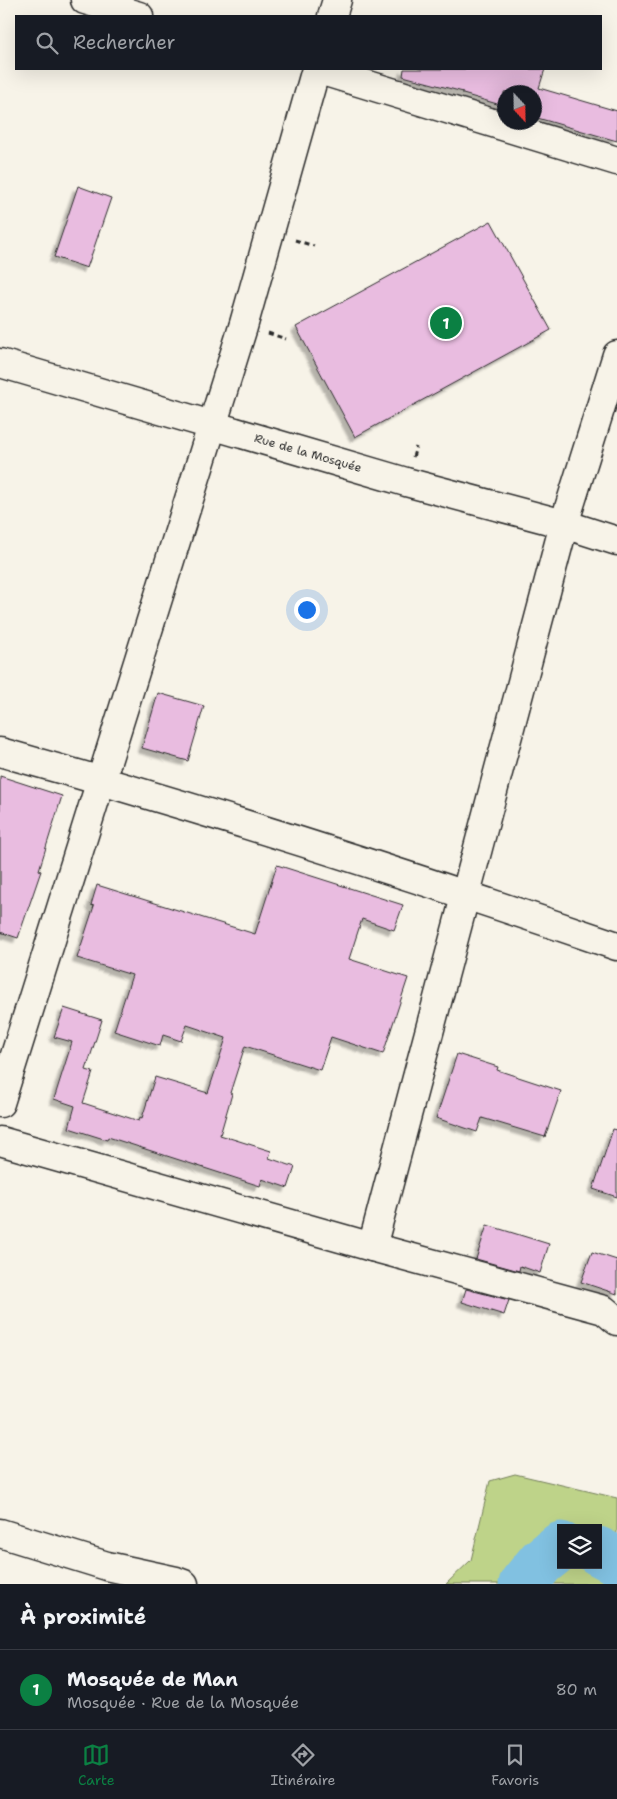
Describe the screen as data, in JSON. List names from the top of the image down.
{
  "streets": {
    "street": ["Rue de la Mosquée"]
  },
  "north": "bottom",
  "page": {
    "search": "Rechercher",
    "pins": "1",
    "heading": "À proximité",
    "list": [
      {
        "mark": "1",
        "name": "Mosquée de Man",
        "note": "Mosquée · Rue de la Mosquée",
        "value": "80 m"
      }
    ],
    "nav": ["Carte", "Itinéraire", "Favoris"]
  }
}
